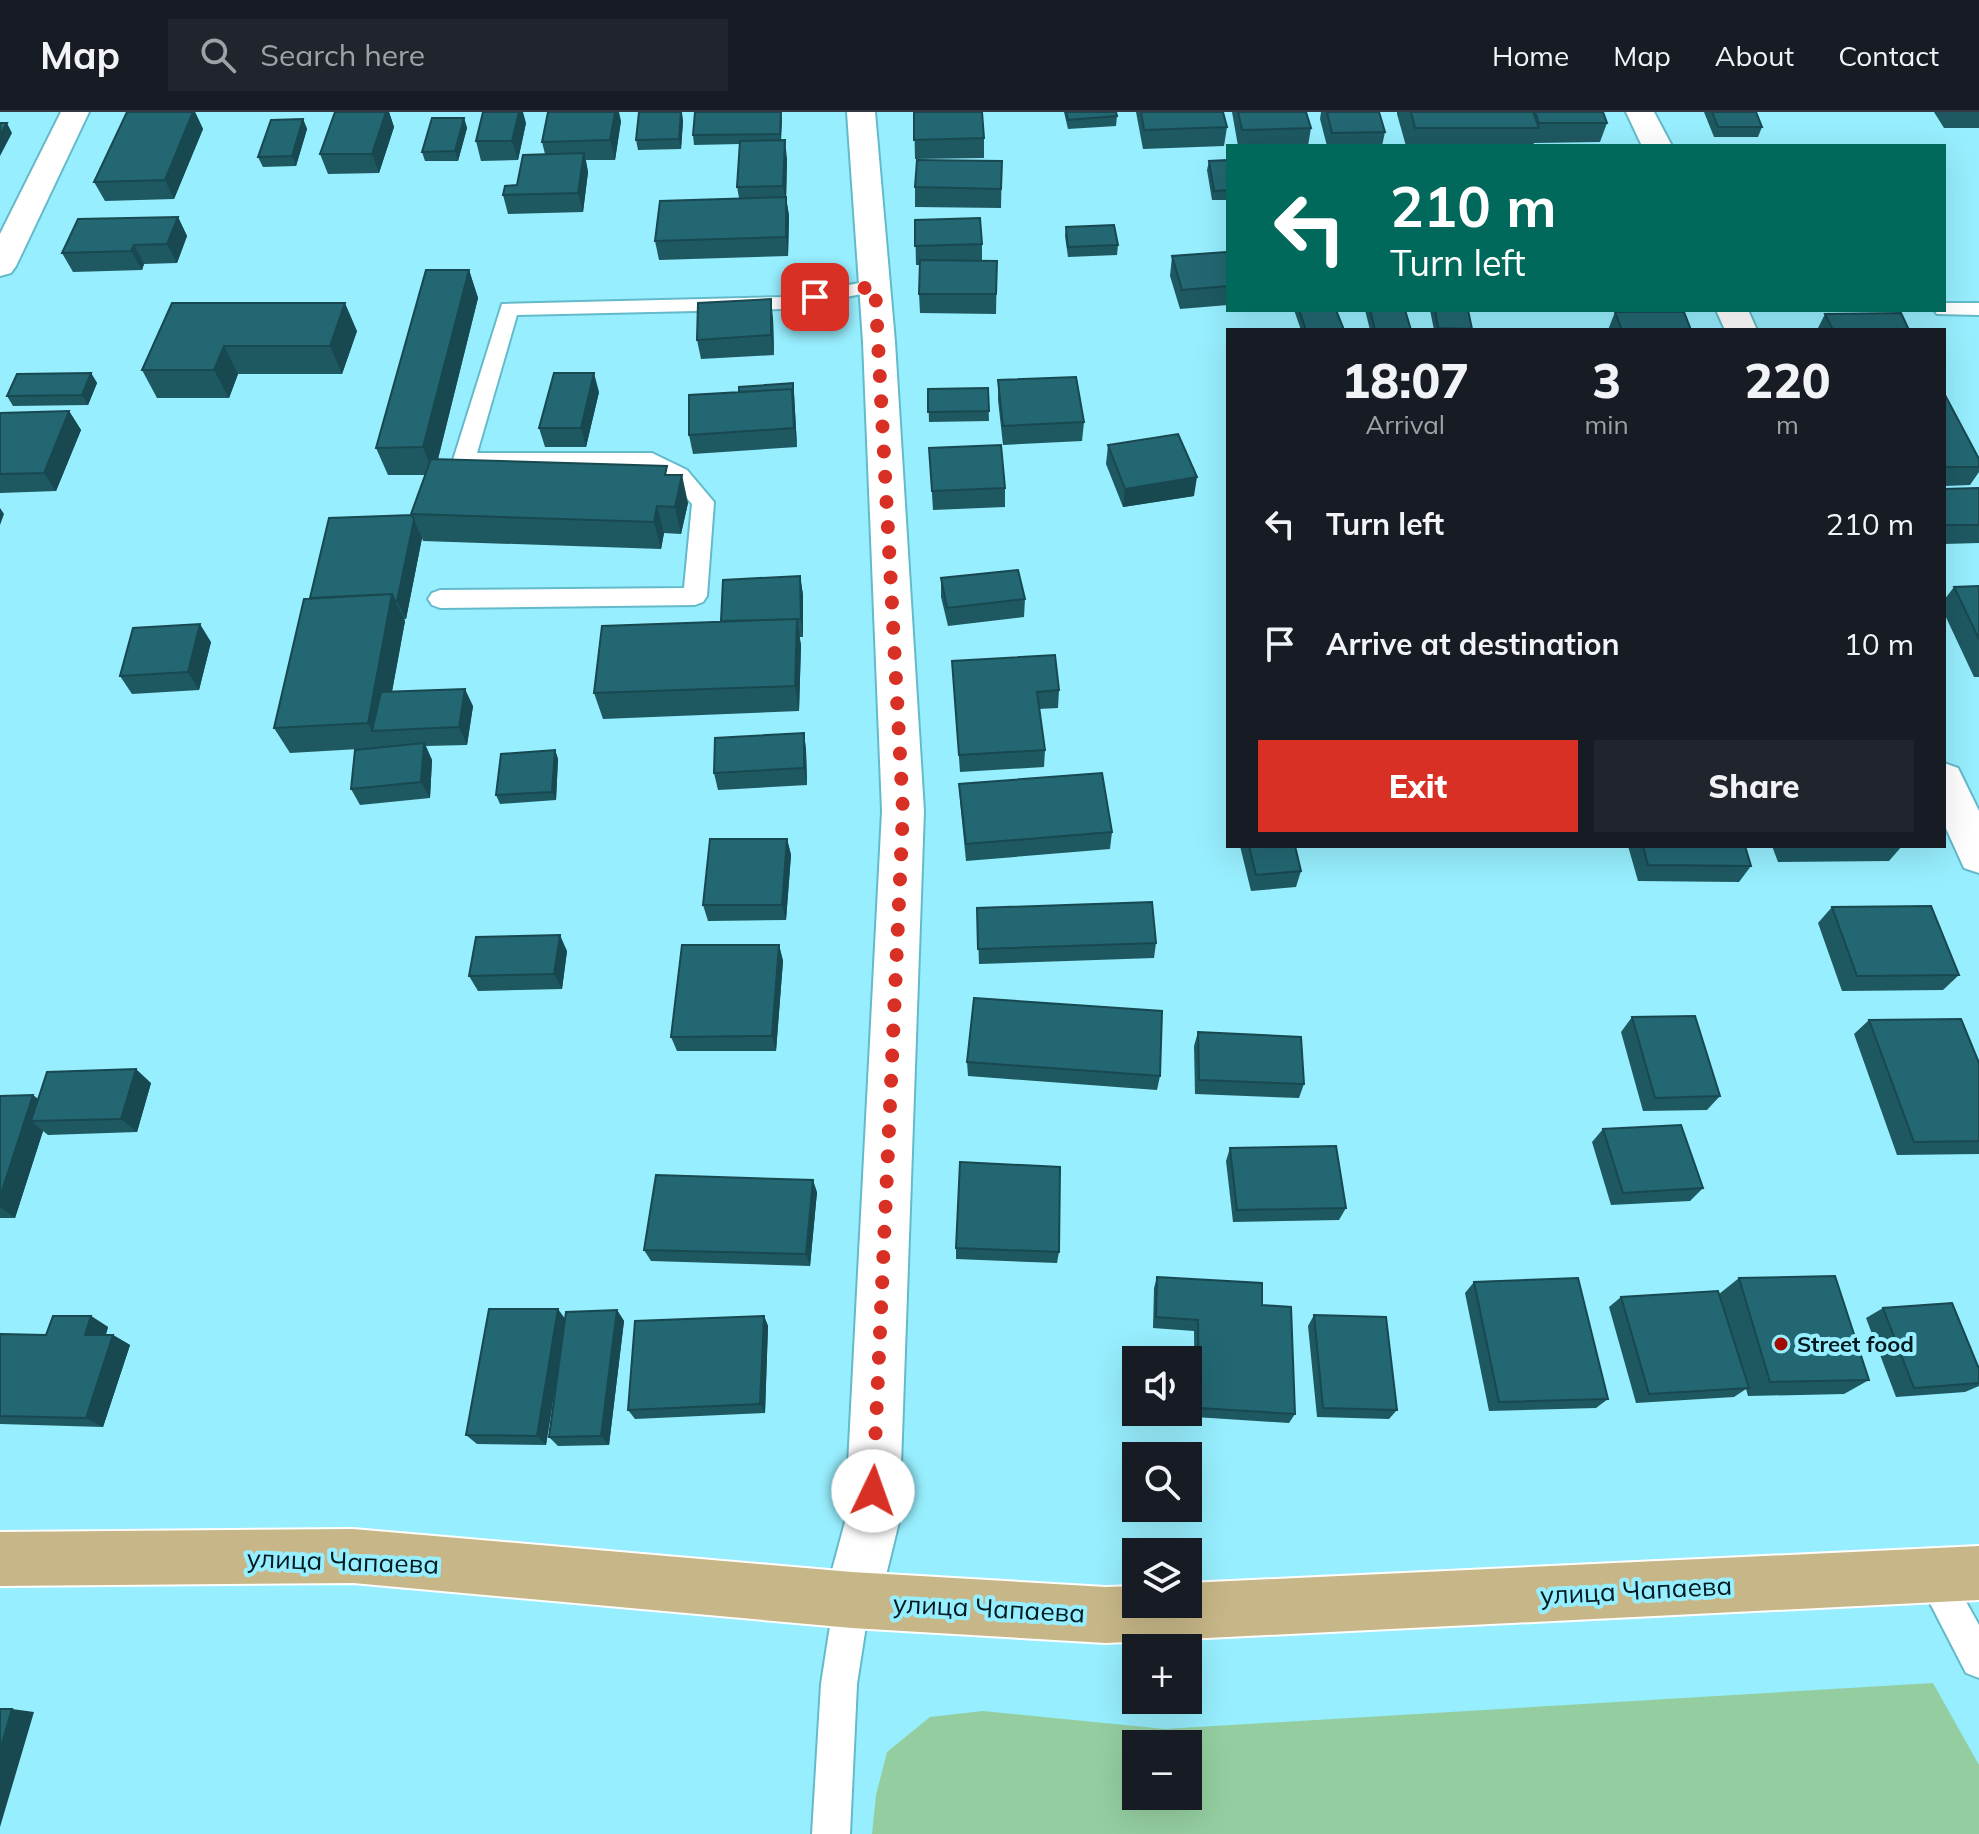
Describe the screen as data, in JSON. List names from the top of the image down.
{
  "streets": {
    "main road": ["улица Чапаева"]
  },
  "places": ["Street food"],
  "page": {
    "header": "Map",
    "search": "Search here",
    "nav": [
      "Home",
      "Map",
      "About",
      "Contact"
    ],
    "turn": ["210 m", "Turn left"],
    "eta": [
      "18:07",
      "Arrival",
      "3",
      "min",
      "220",
      "m"
    ],
    "list": [
      {
        "name": "Turn left",
        "value": "210 m"
      },
      {
        "name": "Arrive at destination",
        "value": "10 m"
      }
    ],
    "buttons": ["Exit", "Share"],
    "map_buttons": ["+", "−"]
  }
}
